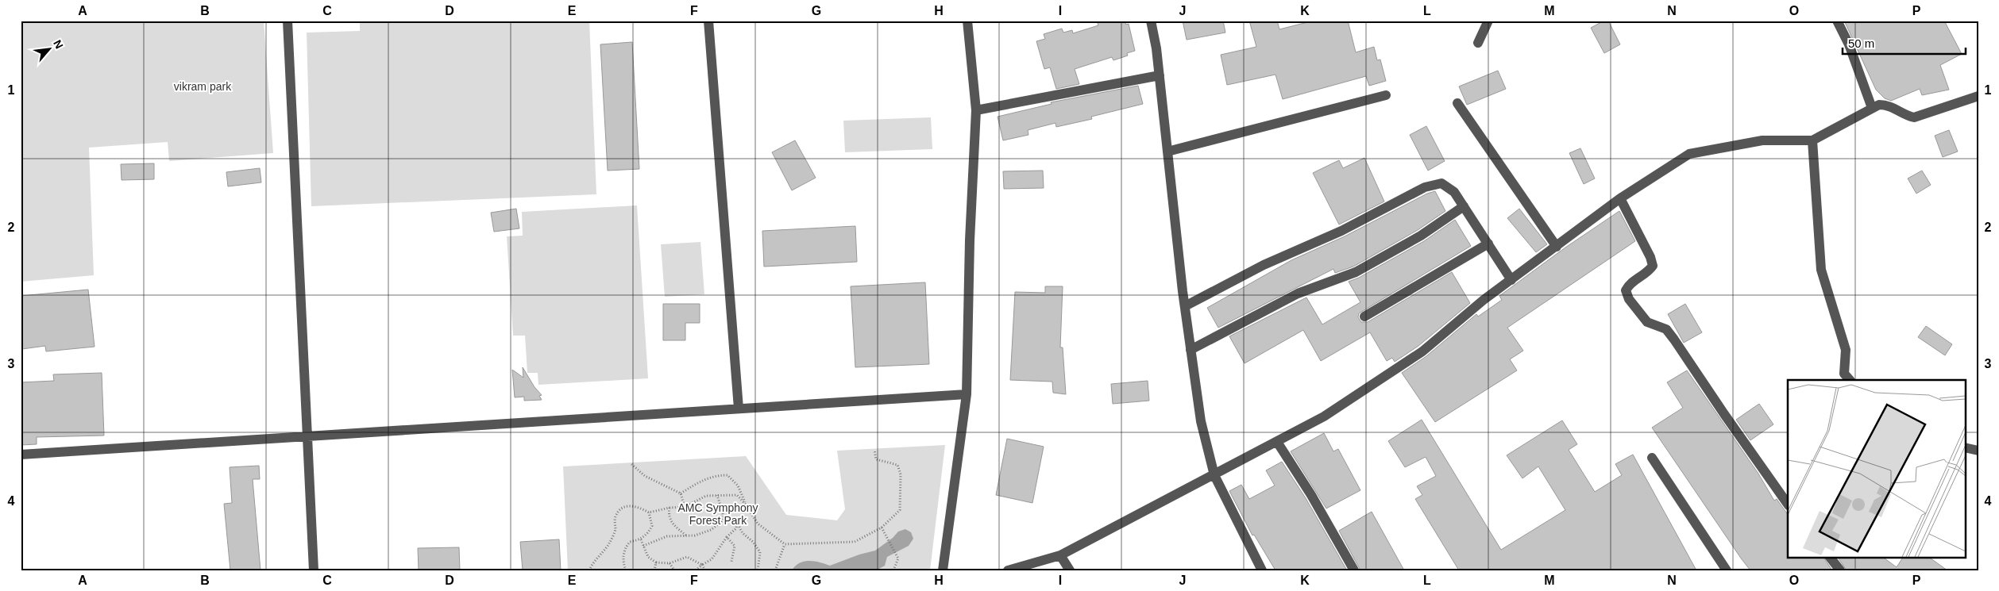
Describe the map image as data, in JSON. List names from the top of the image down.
{
  "parks": ["vikram park", "AMC Symphony Forest Park"],
  "scale_bar": "50 m",
  "north": "top right",
  "grid": {
    "columns": [
      "A",
      "B",
      "C",
      "D",
      "E",
      "F",
      "G",
      "H",
      "I",
      "J",
      "K",
      "L",
      "M",
      "N",
      "O",
      "P"
    ],
    "rows": [
      "1",
      "2",
      "3",
      "4"
    ]
  }
}
